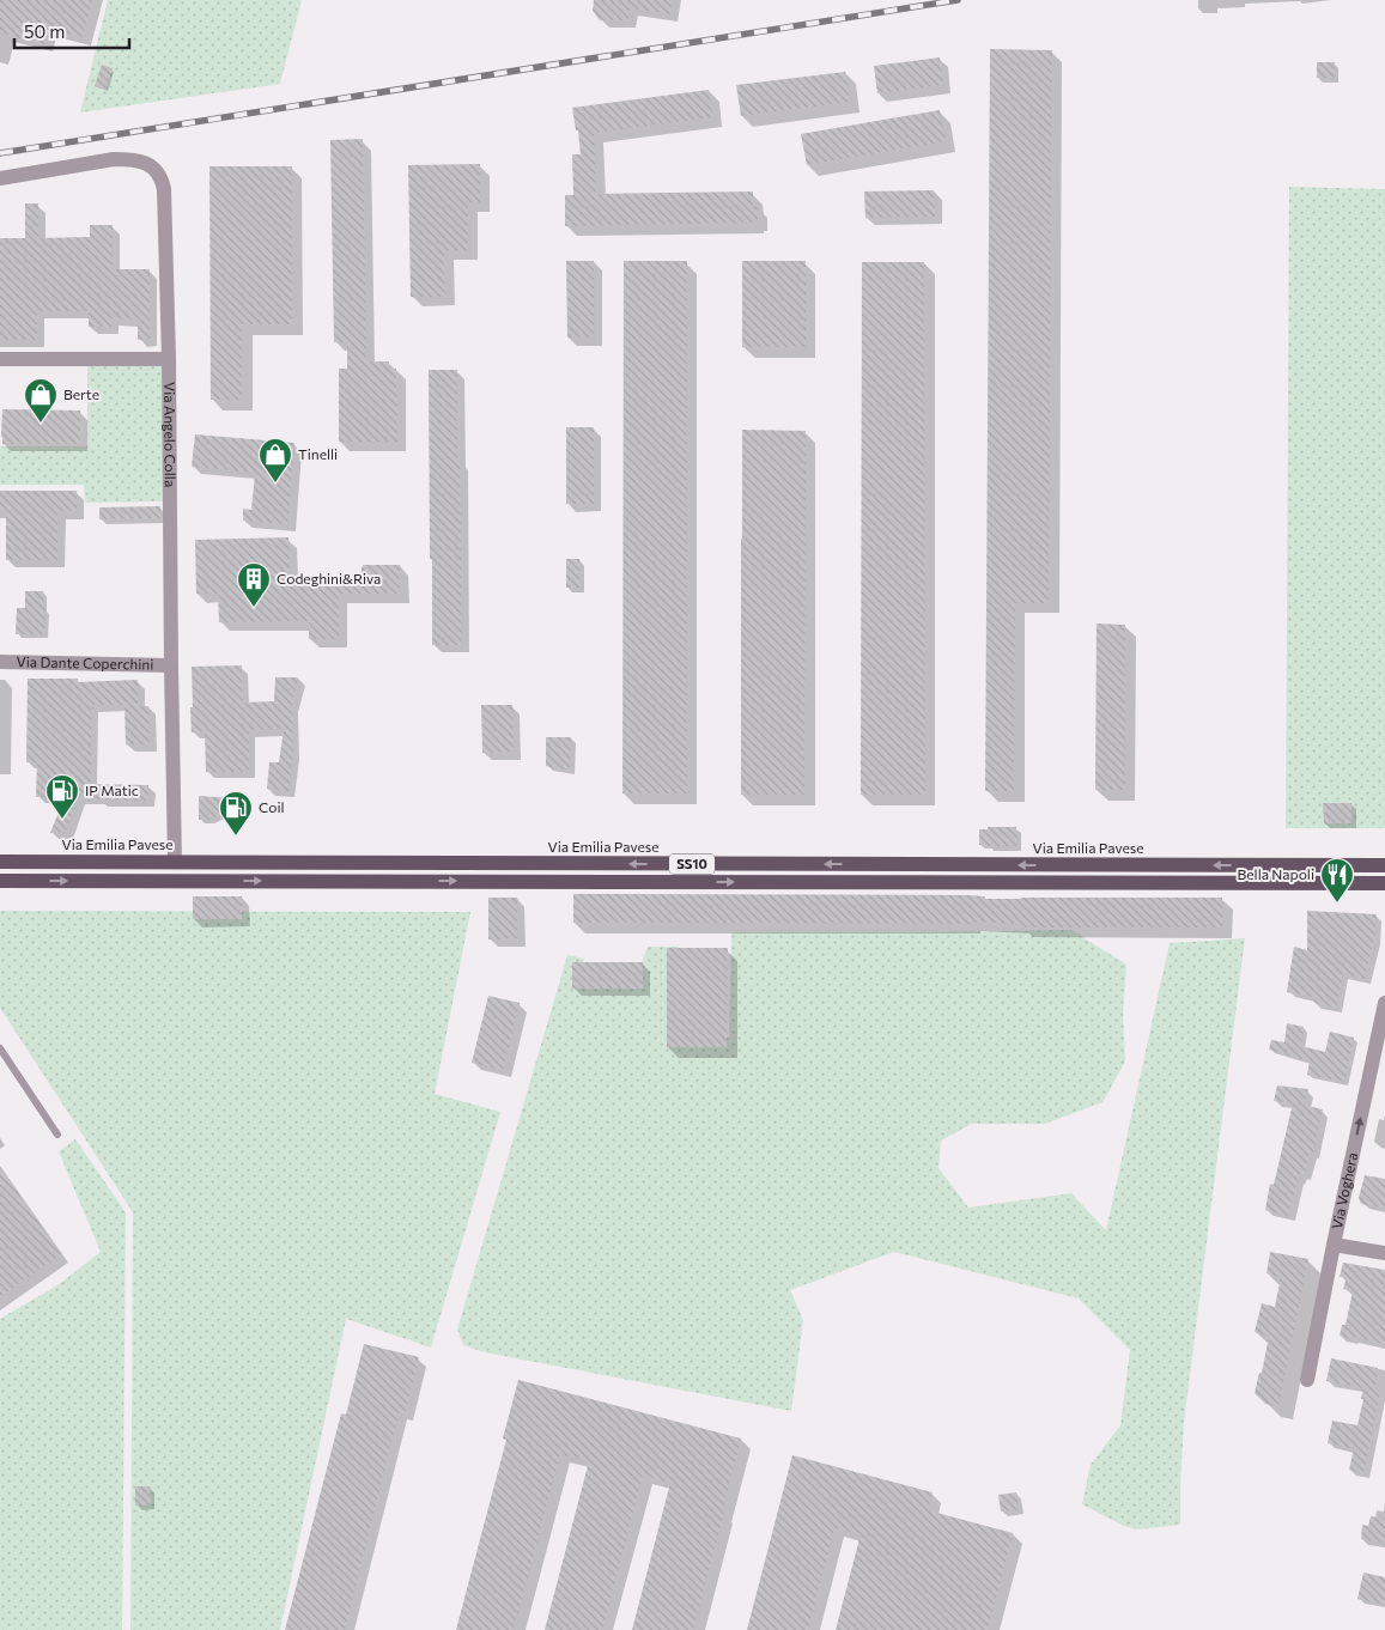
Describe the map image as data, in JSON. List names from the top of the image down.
{
  "streets": {
    "main road": ["Via Emilia Pavese", "SS10"],
    "street": ["Via Angelo Colla", "Via Dante Coperchini", "Via Voghera"]
  },
  "crossings": [
    ["Via Angelo Colla", "Via Dante Coperchini"],
    ["Via Angelo Colla", "Via Emilia Pavese"]
  ],
  "one_way": ["Via Voghera"],
  "places": {
    "shop": ["Berte", "Tinelli"],
    "building": ["Codeghini&Riva"],
    "fuel station": ["IP Matic", "Coil"],
    "restaurant": ["Bella Napoli"]
  },
  "scale_bar": "50 m"
}
